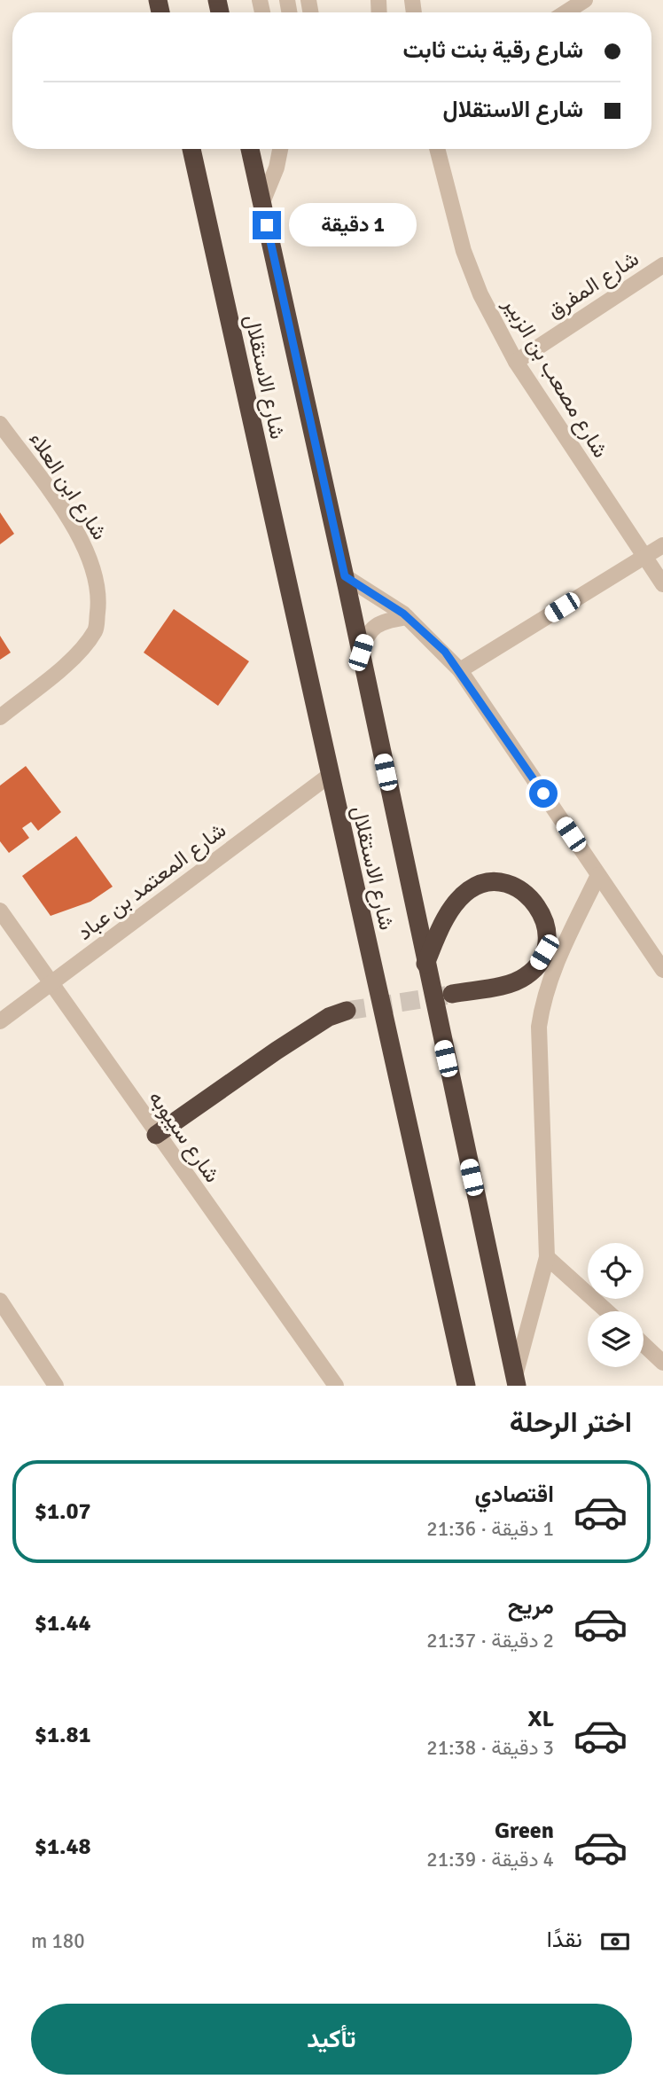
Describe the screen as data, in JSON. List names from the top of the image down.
{
  "streets": {
    "highway": ["شارع الاستقلال"],
    "street": [
      "شارع المفرق",
      "شارع مصعب بن الزبير",
      "شارع ابن العلاء",
      "شارع المعتمد بن عباد",
      "شارع سيبوبه"
    ]
  },
  "crossings": [
    ["شارع المفرق", "شارع مصعب بن الزبير"],
    ["شارع الاستقلال", "شارع المعتمد بن عباد"],
    ["شارع المعتمد بن عباد", "شارع سيبوبه"]
  ],
  "page": {
    "banner": ["شارع رقية بنت ثابت", "شارع الاستقلال"],
    "bubble": "1 دقيقة",
    "heading": "اختر الرحلة",
    "list": [
      {
        "name": "اقتصادي",
        "note": "1 دقيقة · 21:36",
        "value": "$1.07"
      },
      {
        "name": "مريح",
        "note": "2 دقيقة · 21:37",
        "value": "$1.44"
      },
      {
        "name": "XL",
        "note": "3 دقيقة · 21:38",
        "value": "$1.81"
      },
      {
        "name": "Green",
        "note": "4 دقيقة · 21:39",
        "value": "$1.48"
      }
    ],
    "pay": ["نقدًا", "180 m"],
    "buttons": "تأكيد"
  }
}
